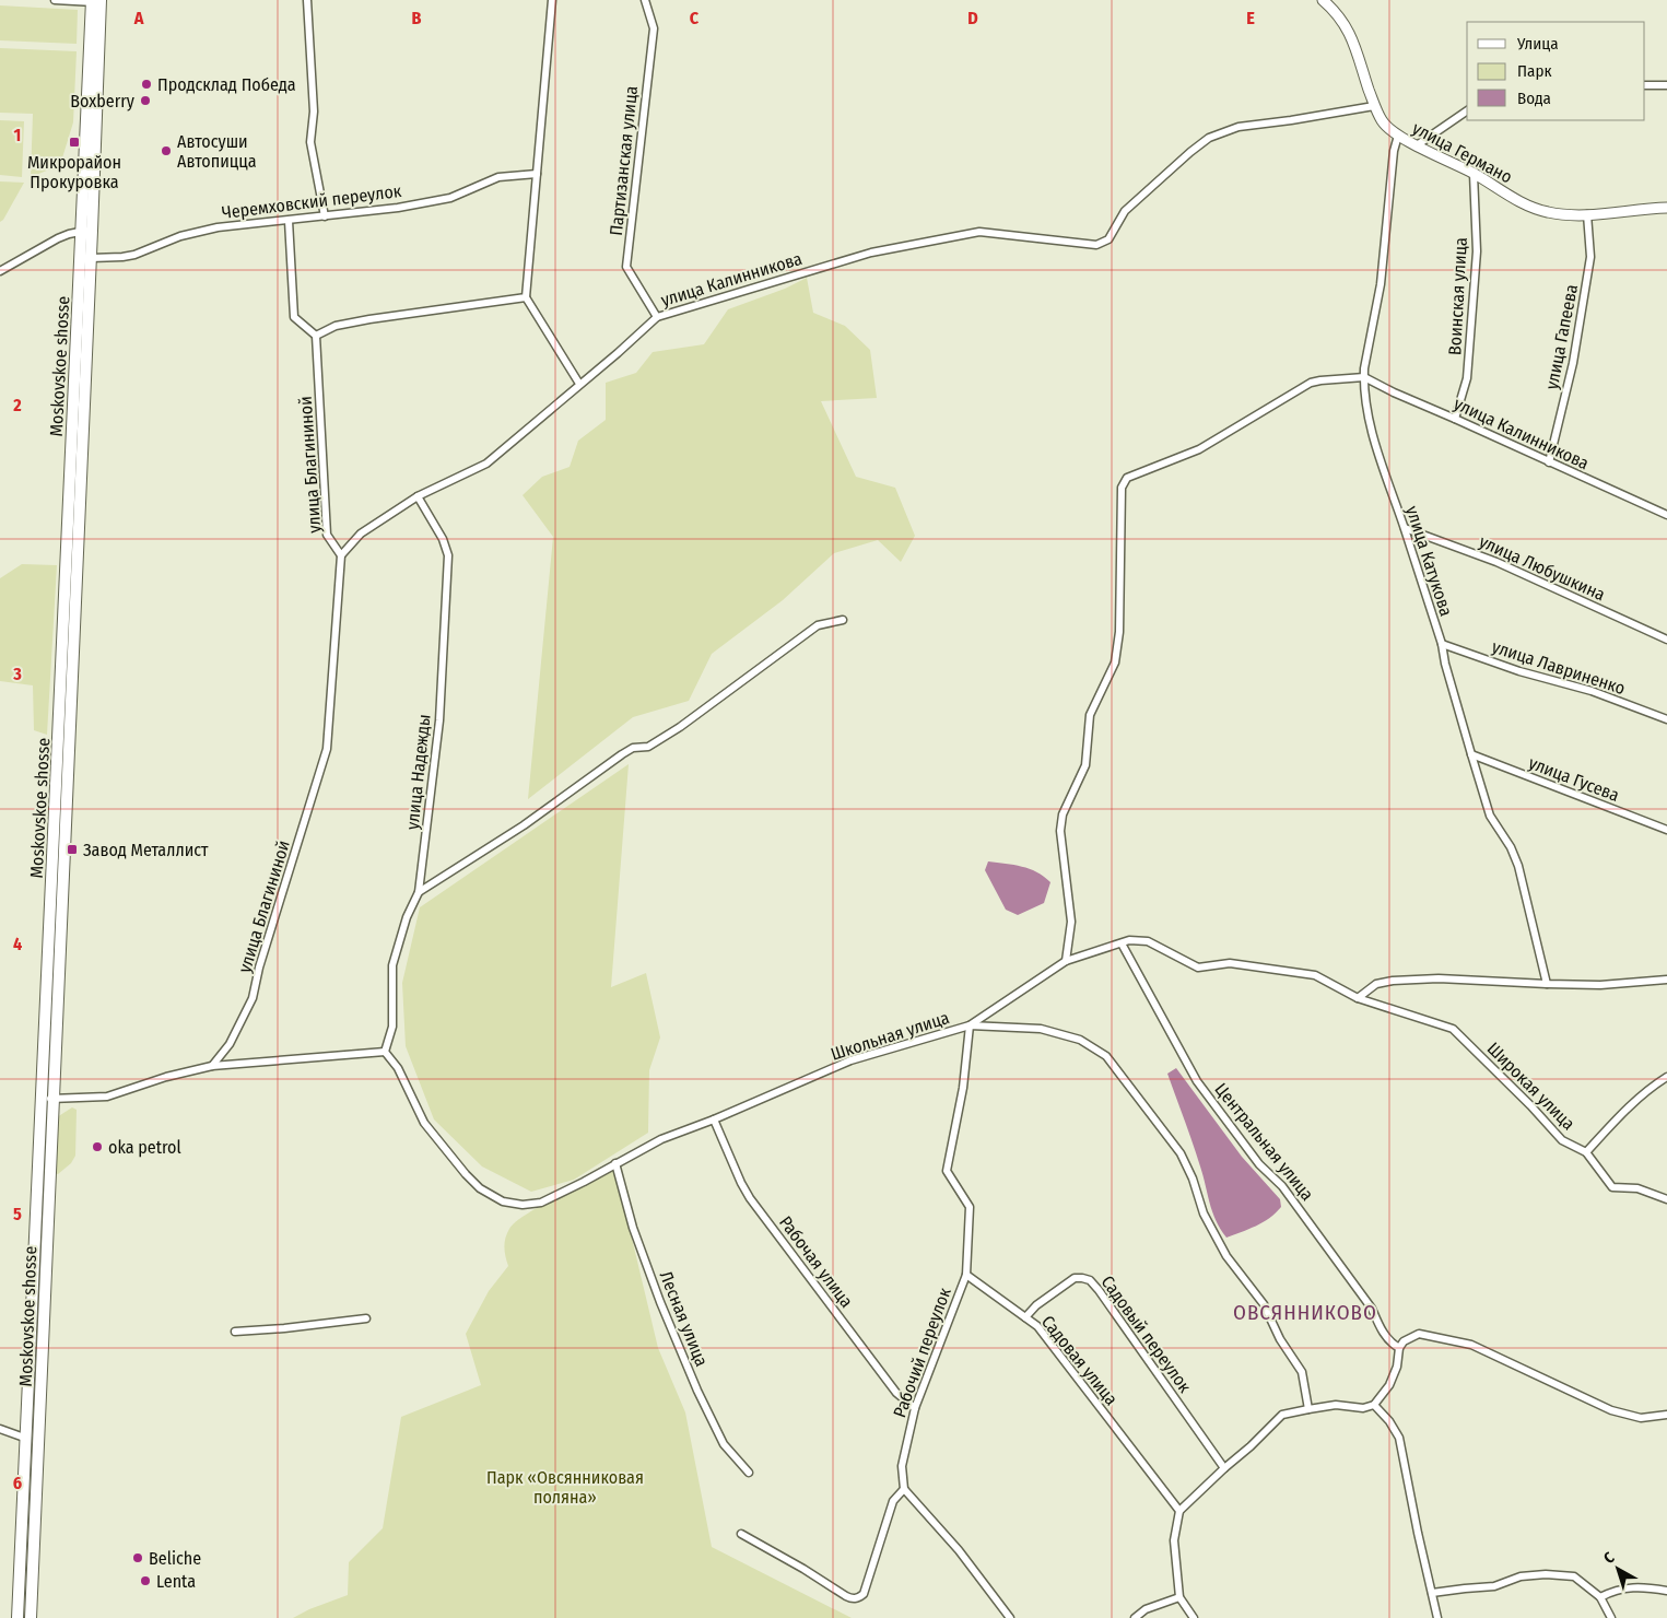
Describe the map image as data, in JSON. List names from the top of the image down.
{
  "streets": {
    "main road": ["улица Германо", "Moskovskoe shosse"],
    "street": [
      "Партизанская улица",
      "Черемховский переулок",
      "улица Калинникова",
      "Воинская улица",
      "улица Гапеева",
      "улица Благининой",
      "улица Катукова",
      "улица Любушкина",
      "улица Лавриненко",
      "улица Надежды",
      "улица Гусева",
      "Школьная улица",
      "Широкая улица",
      "Центральная улица",
      "Рабочая улица",
      "Лесная улица",
      "Садовый переулок",
      "Рабочий переулок",
      "Садовая улица"
    ]
  },
  "crossings": [
    ["улица Германо", "улица Калинникова"],
    ["улица Германо", "Воинская улица"],
    ["улица Германо", "улица Гапеева"],
    ["улица Германо", "улица Катукова"],
    ["Партизанская улица", "улица Калинникова"],
    ["Черемховский переулок", "Moskovskoe shosse"],
    ["улица Калинникова", "Воинская улица"],
    ["улица Калинникова", "улица Гапеева"],
    ["улица Калинникова", "улица Благининой"],
    ["улица Калинникова", "улица Катукова"],
    ["улица Калинникова", "улица Надежды"],
    ["улица Катукова", "улица Любушкина"],
    ["улица Катукова", "улица Лавриненко"],
    ["улица Катукова", "улица Гусева"],
    ["улица Надежды", "Школьная улица"],
    ["Школьная улица", "Широкая улица"],
    ["Школьная улица", "Центральная улица"],
    ["Школьная улица", "Рабочая улица"],
    ["Школьная улица", "Лесная улица"],
    ["Широкая улица", "Центральная улица"],
    ["Рабочая улица", "Рабочий переулок"],
    ["Садовый переулок", "Садовая улица"],
    ["Рабочий переулок", "Садовая улица"]
  ],
  "districts": ["ОВСЯННИКОВО"],
  "parks": ["Парк «Овсянниковая поляна»"],
  "places": {
    "other": [
      "Продсклад Победа",
      "Boxberry",
      "Автосуши Автопицца",
      "oka petrol",
      "Beliche",
      "Lenta"
    ],
    "transit": ["Микрорайон Прокуровка", "Завод Металлист"]
  },
  "legend": ["Улица", "Парк", "Вода"],
  "north": "top left",
  "grid": {
    "columns": [
      "A",
      "B",
      "C",
      "D",
      "E"
    ],
    "rows": [
      "1",
      "2",
      "3",
      "4",
      "5",
      "6"
    ]
  }
}
